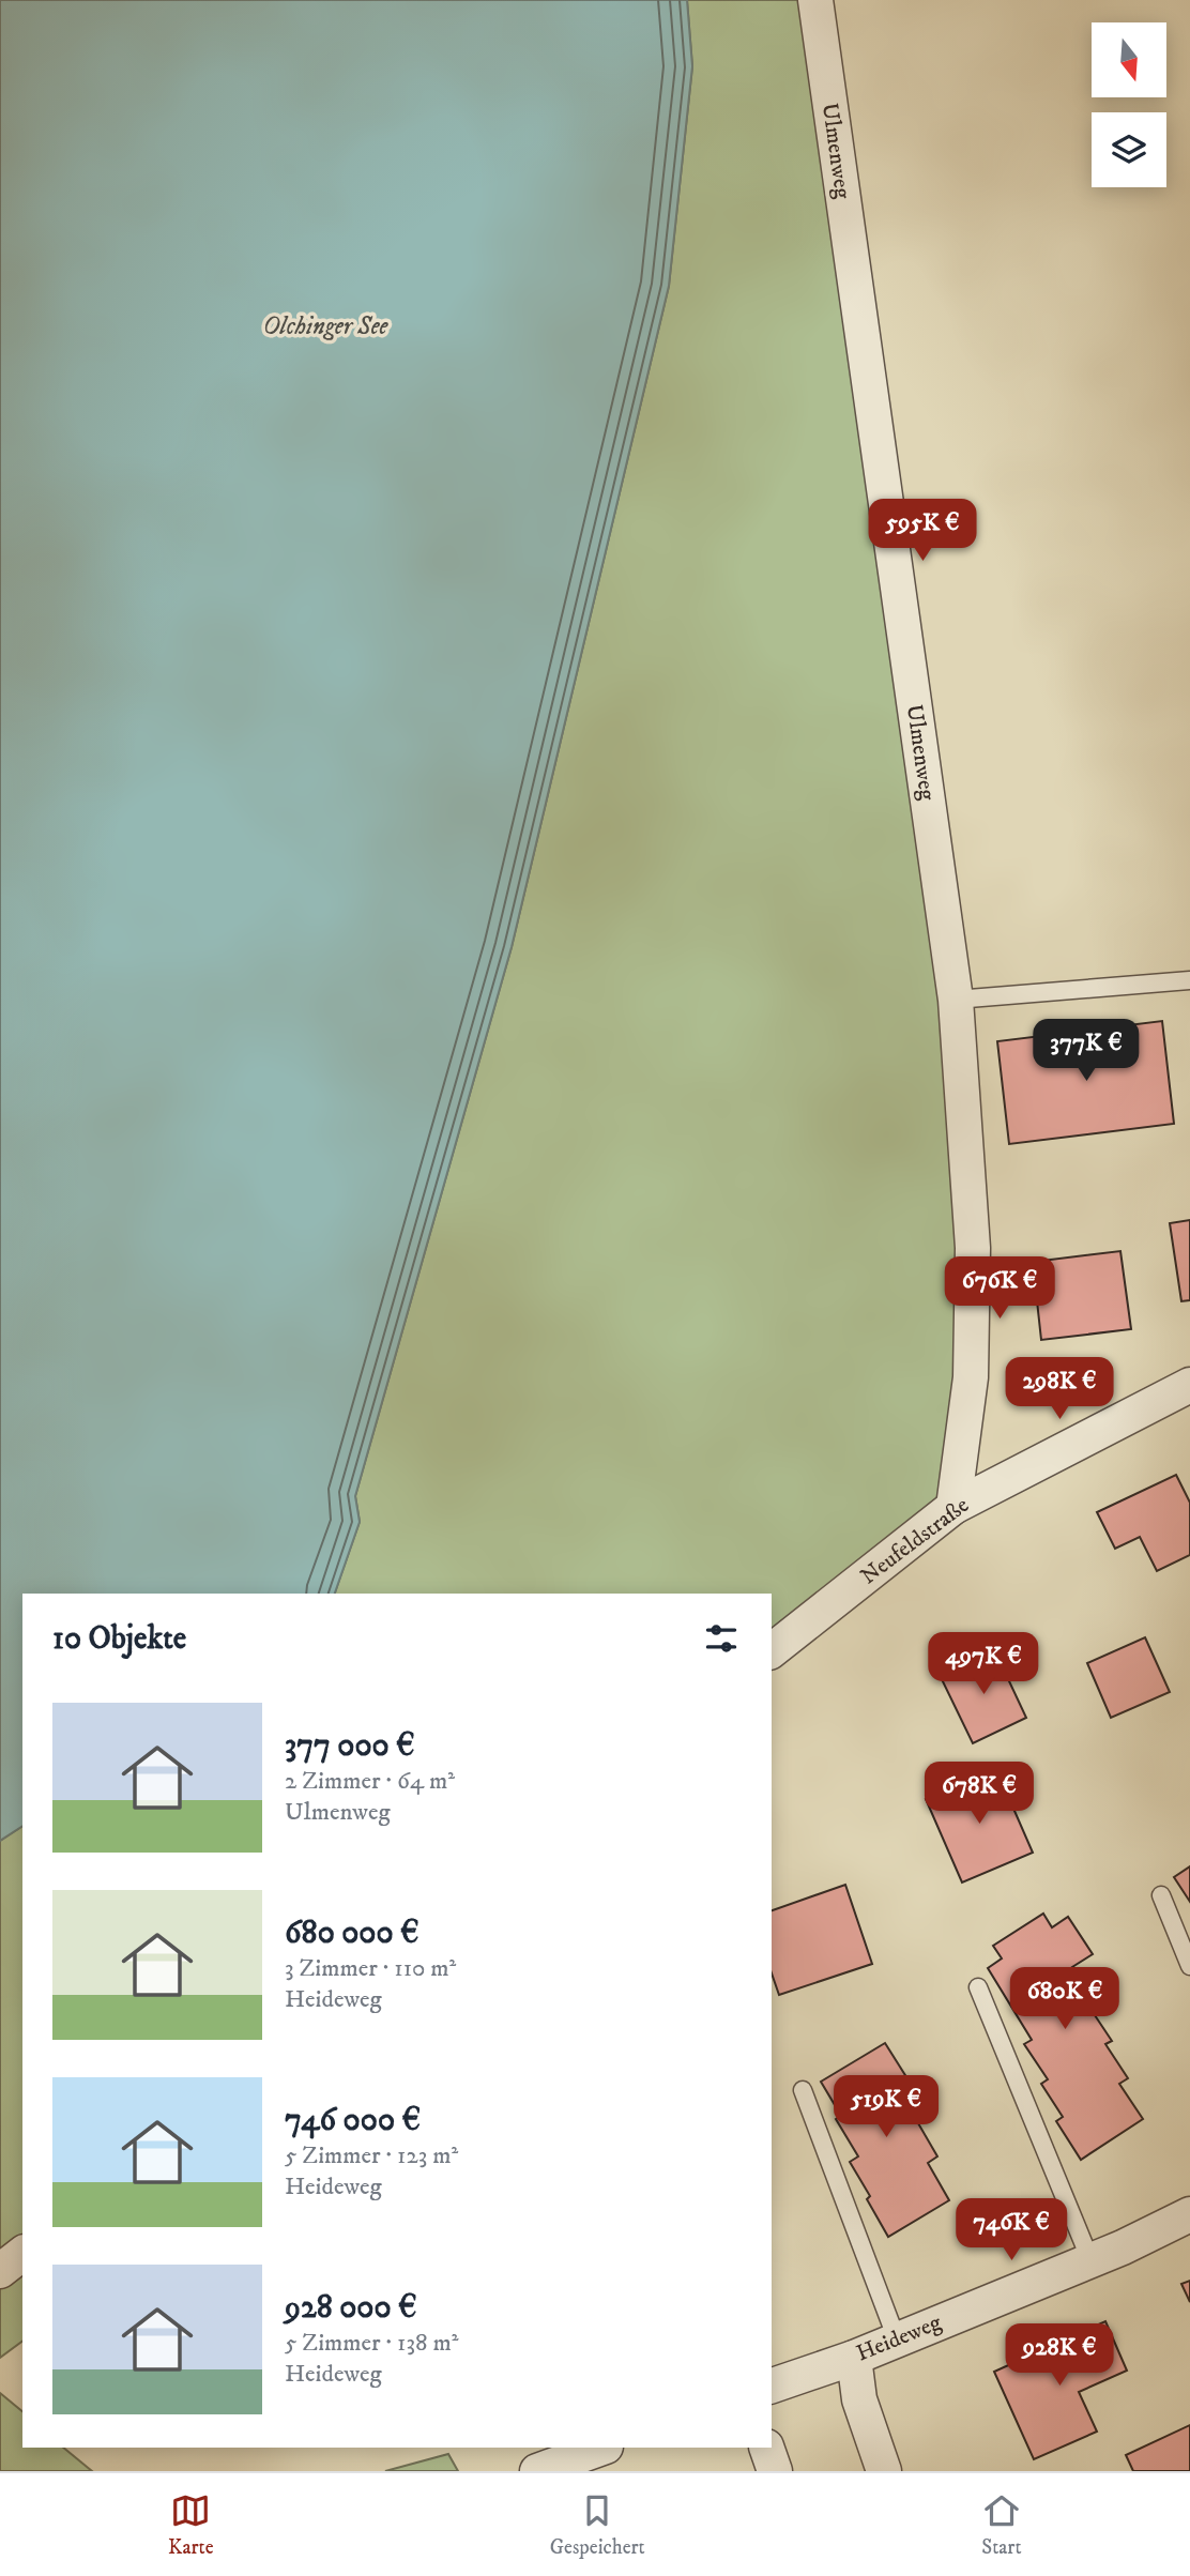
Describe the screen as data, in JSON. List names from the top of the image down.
{
  "streets": {
    "street": ["Ulmenweg", "Neufeldstraße", "Heideweg"]
  },
  "crossings": [
    ["Ulmenweg", "Neufeldstraße"]
  ],
  "water": ["Olchinger See"],
  "north": "bottom",
  "page": {
    "price": [
      "595K €",
      "377K €",
      "676K €",
      "298K €",
      "497K €",
      "678K €",
      "680K €",
      "519K €",
      "746K €",
      "928K €"
    ],
    "heading": "10 Objekte",
    "list": [
      {
        "name": "377 000 €",
        "note": "2 Zimmer · 64 m² · Ulmenweg"
      },
      {
        "name": "680 000 €",
        "note": "3 Zimmer · 110 m² · Heideweg"
      },
      {
        "name": "746 000 €",
        "note": "5 Zimmer · 123 m² · Heideweg"
      },
      {
        "name": "928 000 €",
        "note": "5 Zimmer · 138 m² · Heideweg"
      }
    ],
    "tabs": ["Karte", "Gespeichert", "Start"]
  }
}
